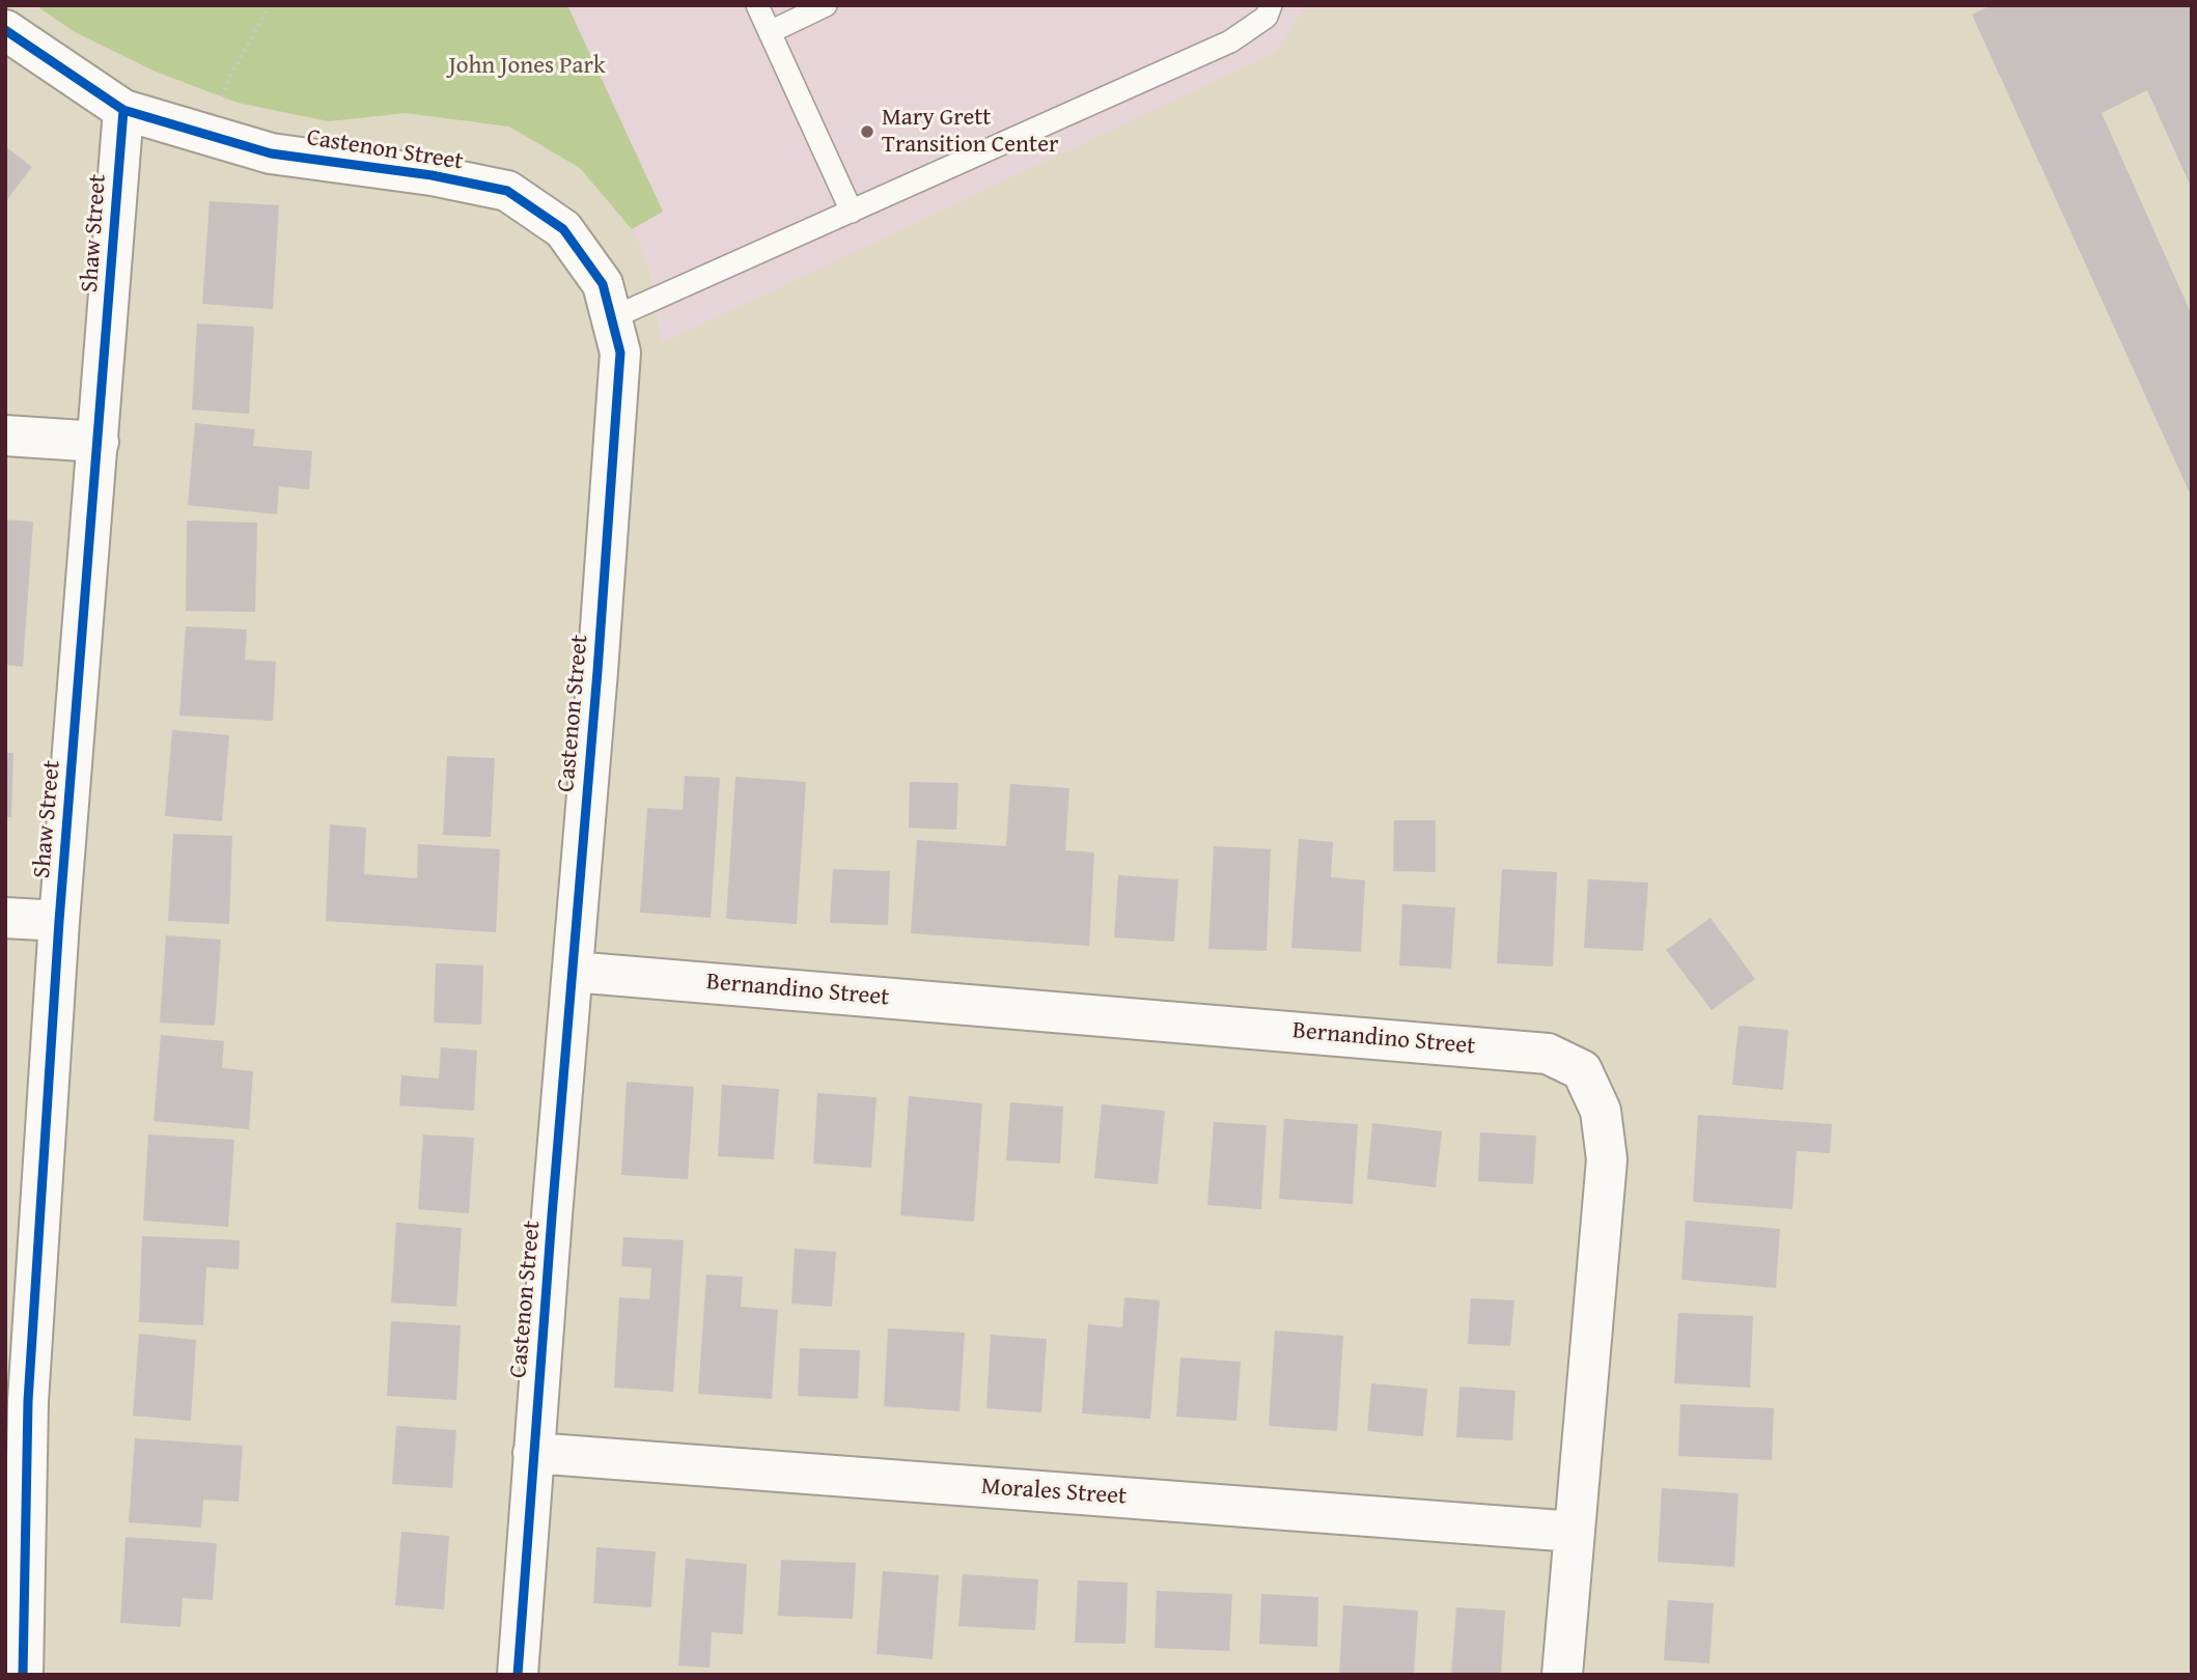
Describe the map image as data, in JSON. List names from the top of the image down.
{
  "streets": {
    "street": [
      "Castenon Street",
      "Shaw Street",
      "Bernandino Street",
      "Morales Street"
    ]
  },
  "crossings": [
    ["Castenon Street", "Shaw Street"],
    ["Castenon Street", "Bernandino Street"],
    ["Castenon Street", "Morales Street"],
    ["Bernandino Street", "Morales Street"]
  ],
  "parks": ["John Jones Park"],
  "places": ["Mary Grett Transition Center"]
}
